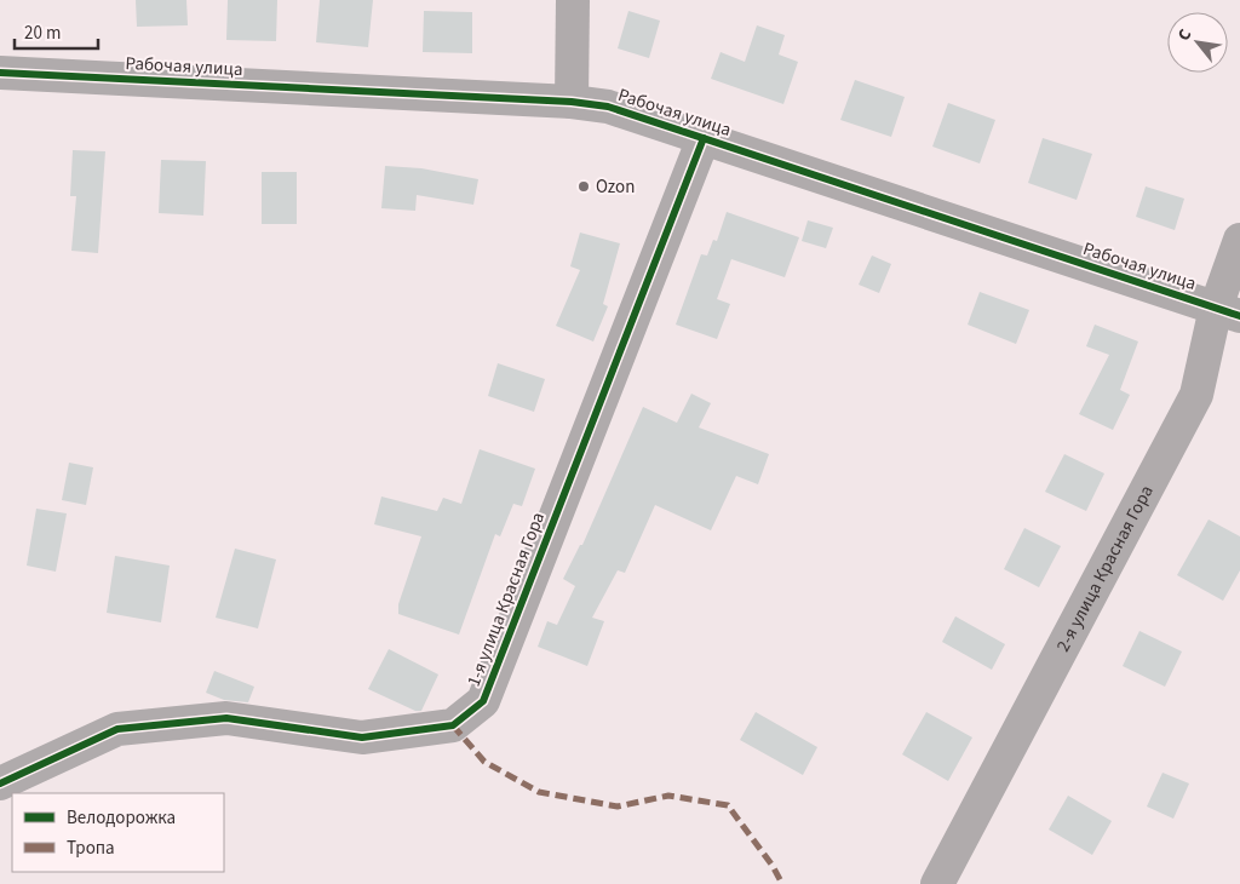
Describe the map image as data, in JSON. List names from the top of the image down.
{
  "streets": {
    "street": ["Рабочая улица", "2-я улица Красная Гора", "1-я улица Красная Гора"]
  },
  "crossings": [
    ["Рабочая улица", "2-я улица Красная Гора"],
    ["Рабочая улица", "1-я улица Красная Гора"]
  ],
  "places": ["Ozon"],
  "legend": ["Велодорожка", "Тропа"],
  "scale_bar": "20 m",
  "north": "top left"
}
